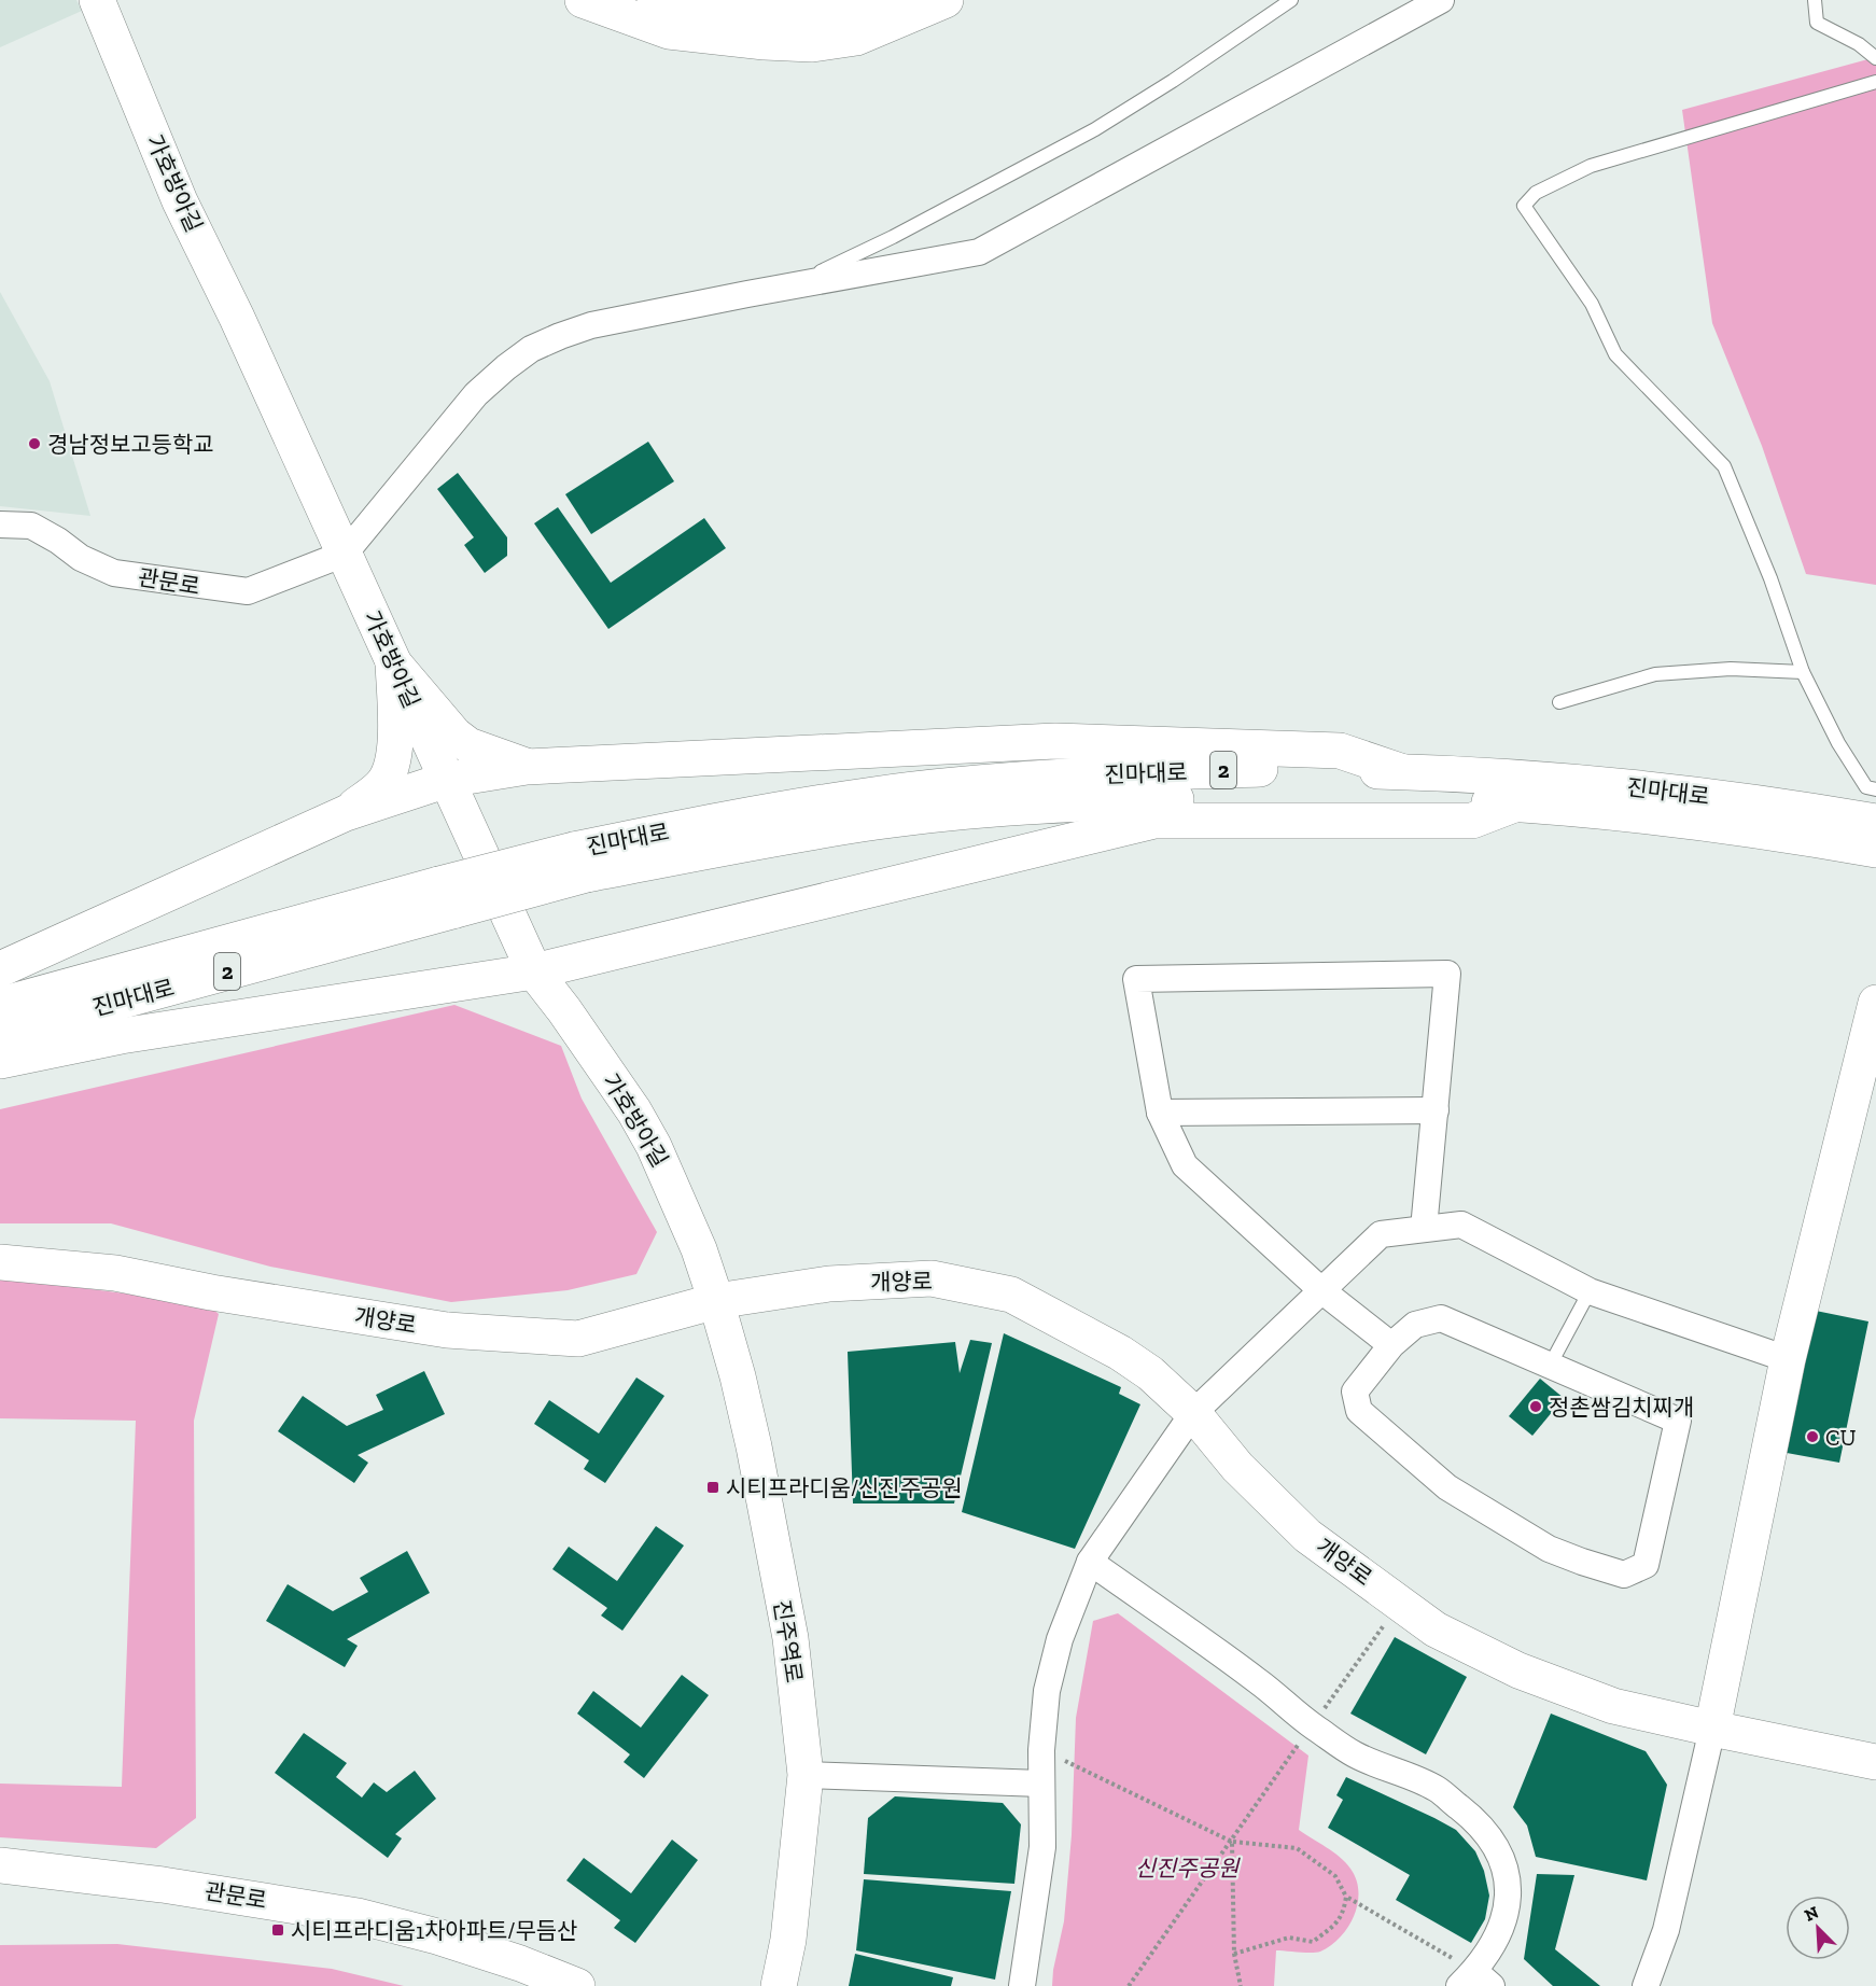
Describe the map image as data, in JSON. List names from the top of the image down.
{
  "streets": {
    "main road": [
      "가호방아길",
      "관문로",
      "2",
      "진마대로",
      "개양로",
      "진주역로"
    ]
  },
  "crossings": [
    ["가호방아길", "관문로"],
    ["가호방아길", "개양로"],
    ["가호방아길", "진주역로"],
    ["2", "진마대로"],
    ["개양로", "진주역로"]
  ],
  "parks": ["신진주공원"],
  "places": {
    "other": ["경남정보고등학교", "정촌쌈김치찌개", "CU"],
    "transit": ["시티프라디움/신진주공원", "시티프라디움1차아파트/무듬산"]
  },
  "north": "top left"
}
